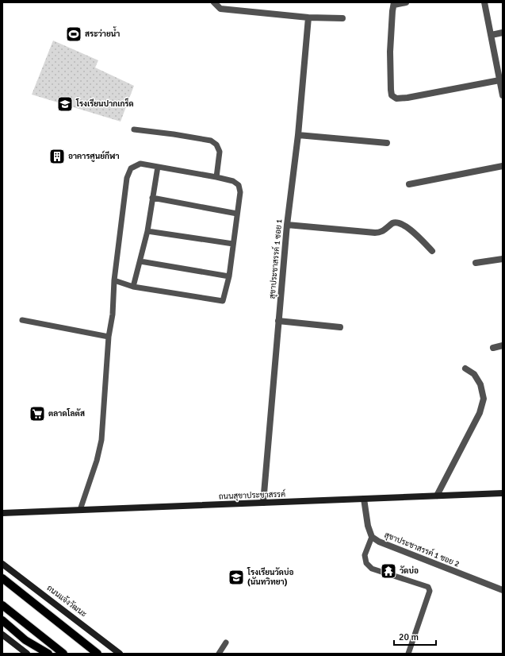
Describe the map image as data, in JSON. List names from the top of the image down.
{
  "streets": {
    "street": [
      "สุขาประชาสรรค์ 1 ซอย 1",
      "ถนนสุขาประชาสรรค์",
      "สุขาประชาสรรค์ 1 ซอย 2",
      "ถนนแจ้งวัฒนะ"
    ]
  },
  "crossings": [
    ["สุขาประชาสรรค์ 1 ซอย 1", "ถนนสุขาประชาสรรค์"],
    ["ถนนสุขาประชาสรรค์", "สุขาประชาสรรค์ 1 ซอย 2"]
  ],
  "places": {
    "sports": ["สระว่ายน้ำ"],
    "school or university": ["โรงเรียนปากเกร็ด", "โรงเรียนวัดบ่อ (นันทวิทยา)"],
    "building": ["อาคารศูนย์กีฬา"],
    "supermarket": ["ตลาดโลตัส"],
    "temple": ["วัดบ่อ"]
  },
  "scale_bar": "20 m"
}
